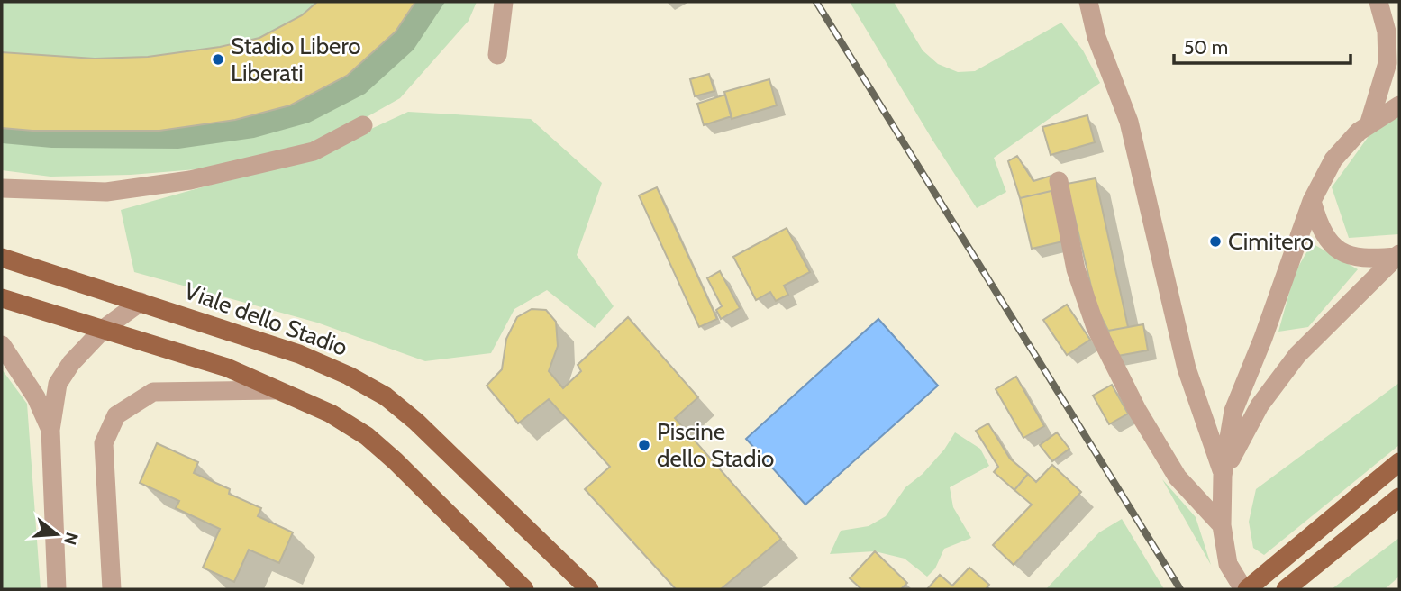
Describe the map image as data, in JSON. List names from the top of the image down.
{
  "streets": {
    "main road": ["Viale dello Stadio"]
  },
  "places": ["Stadio Libero Liberati", "Cimitero", "Piscine dello Stadio"],
  "scale_bar": "50 m",
  "north": "right"
}
